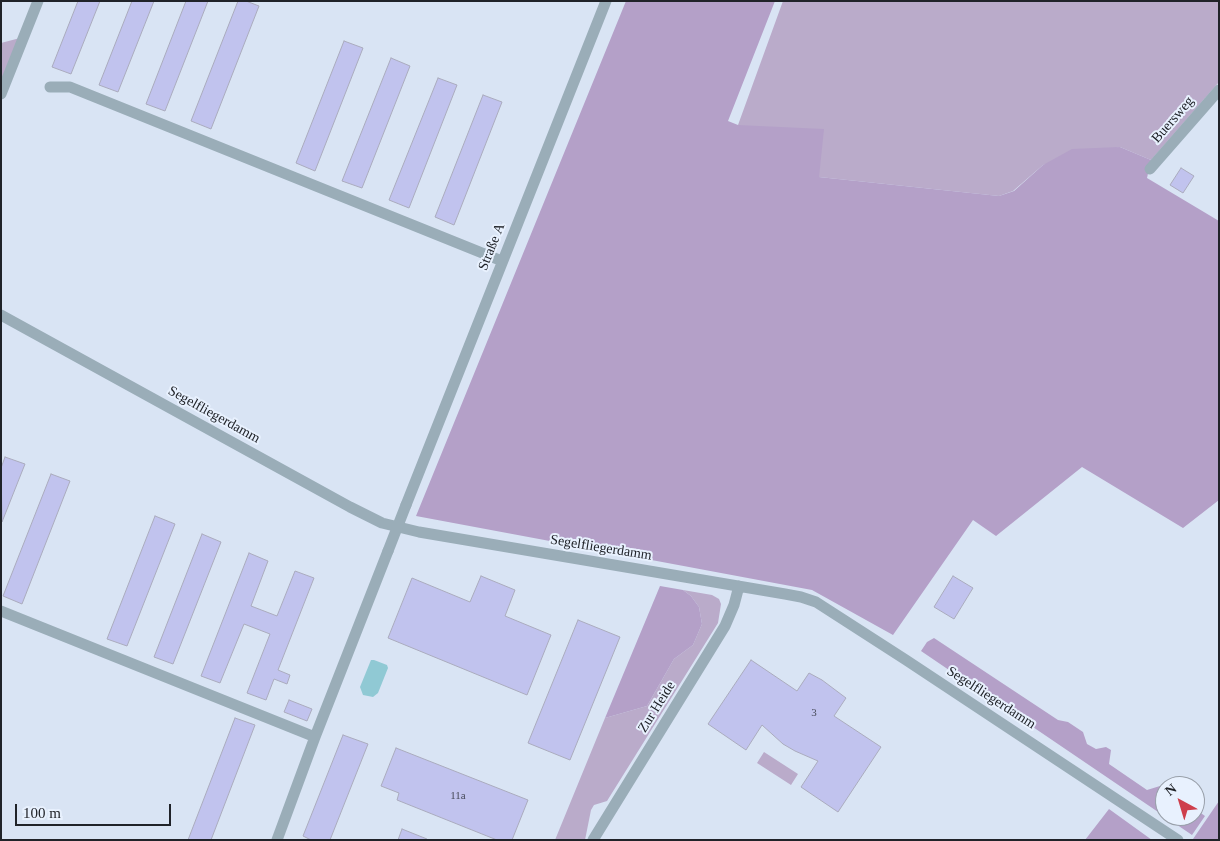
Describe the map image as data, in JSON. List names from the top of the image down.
{
  "streets": {
    "street": [
      "Buersweg",
      "Straße A",
      "Segelfliegerdamm",
      "Zur Heide"
    ]
  },
  "crossings": [
    ["Segelfliegerdamm", "Zur Heide"]
  ],
  "house_numbers": ["3", "11a"],
  "scale_bar": "100 m",
  "north": "top left"
}
